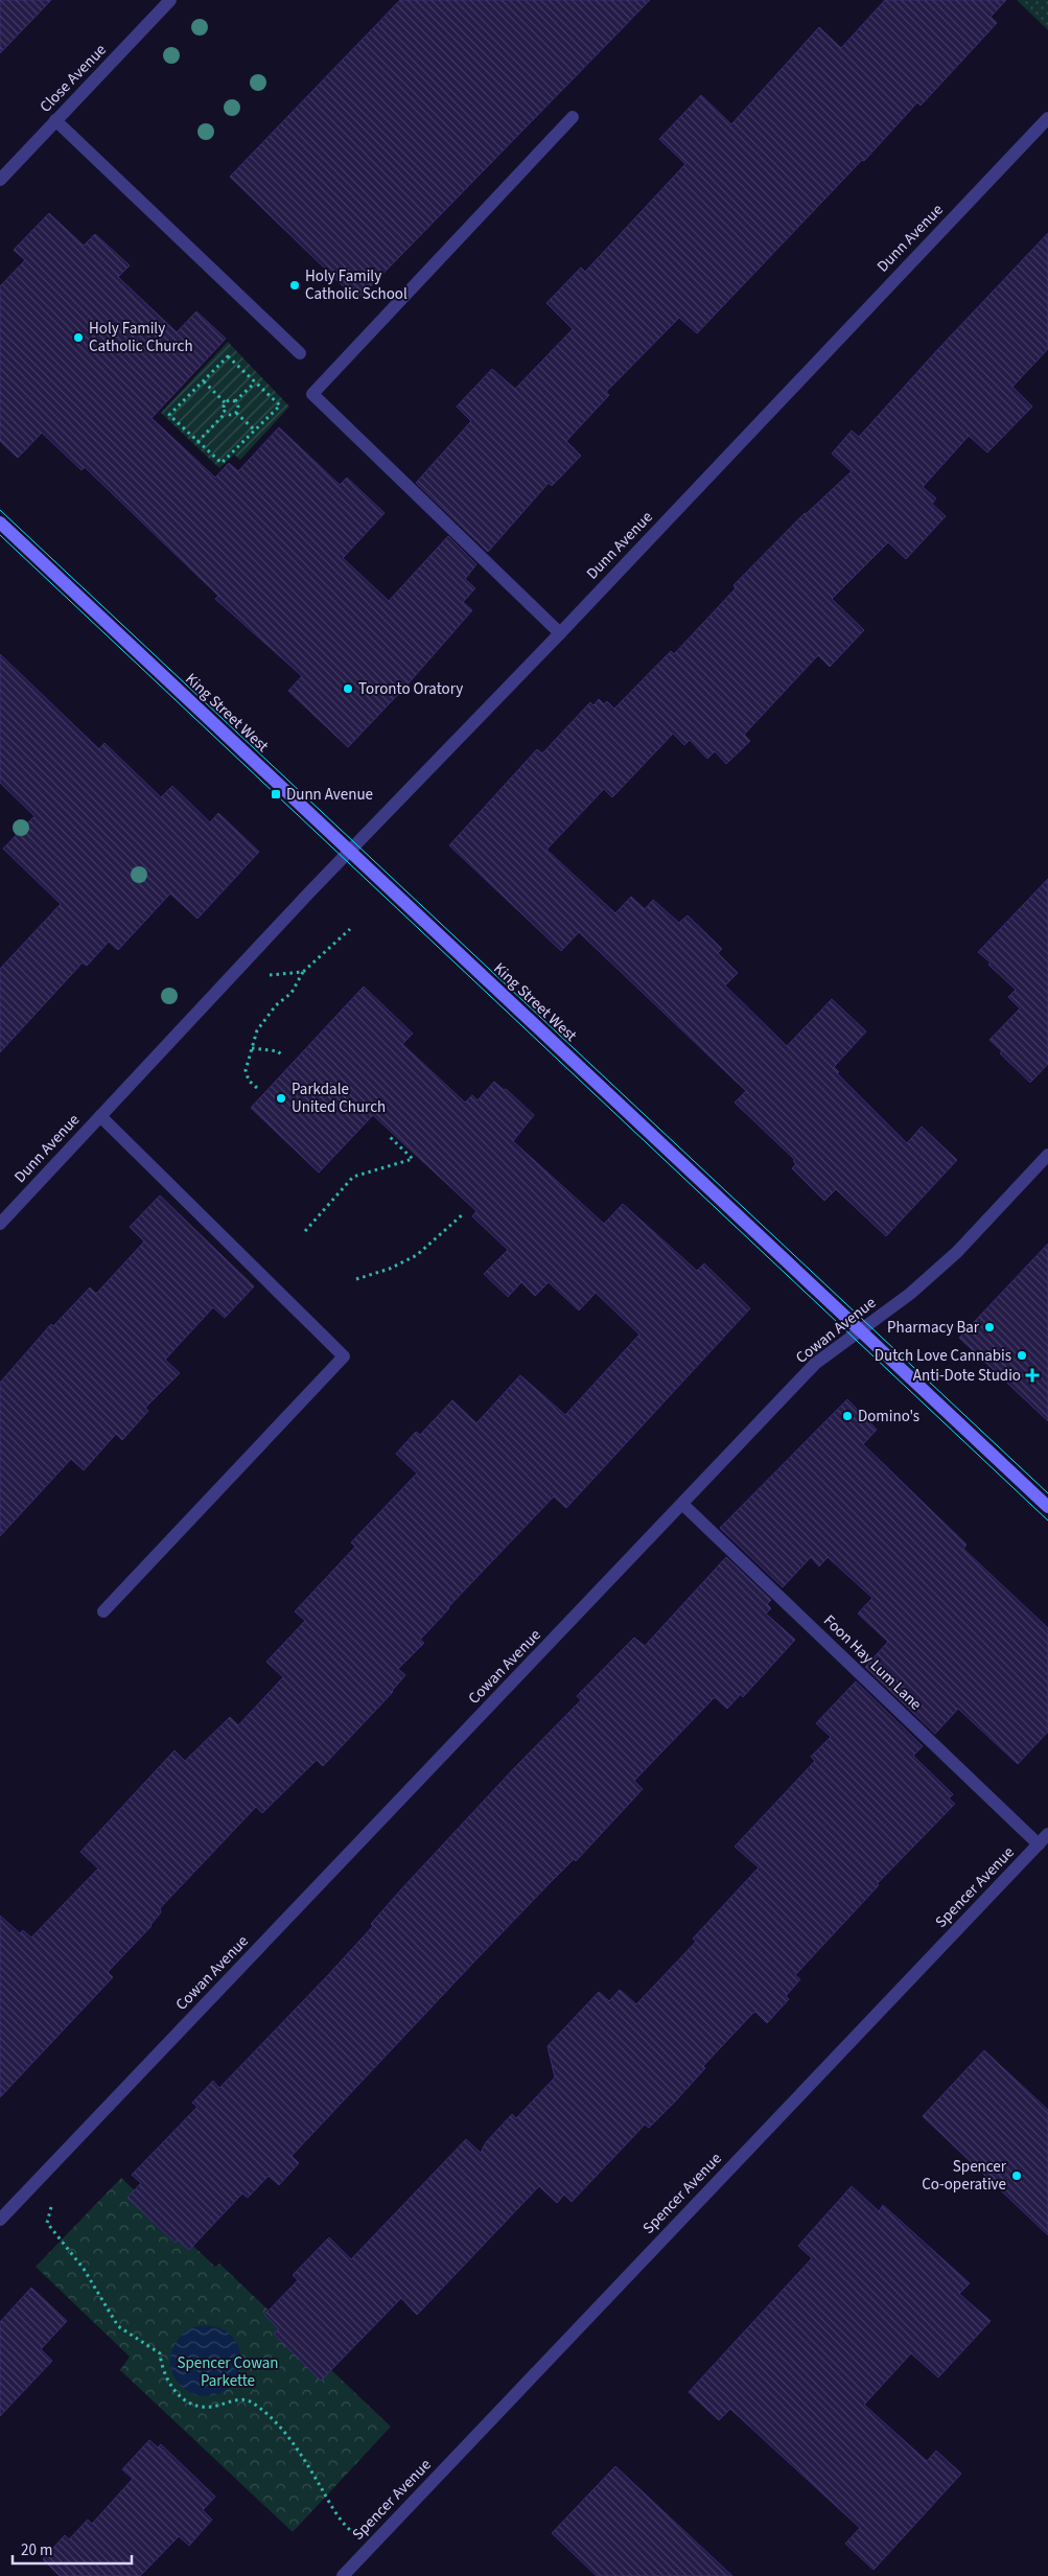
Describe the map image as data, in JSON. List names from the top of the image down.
{
  "streets": {
    "main road": ["King Street West"],
    "street": [
      "Close Avenue",
      "Dunn Avenue",
      "Cowan Avenue",
      "Foon Hay Lum Lane",
      "Spencer Avenue"
    ]
  },
  "crossings": [
    ["Dunn Avenue", "King Street West"],
    ["King Street West", "Cowan Avenue"],
    ["Cowan Avenue", "Foon Hay Lum Lane"],
    ["Foon Hay Lum Lane", "Spencer Avenue"]
  ],
  "parks": ["Spencer Cowan Parkette"],
  "places": {
    "other": [
      "Holy Family Catholic School",
      "Holy Family Catholic Church",
      "Toronto Oratory",
      "Parkdale United Church",
      "Pharmacy Bar",
      "Dutch Love Cannabis",
      "Domino's",
      "Spencer Co-operative"
    ],
    "transit": ["Dunn Avenue"],
    "health": ["Anti-Dote Studio"]
  },
  "scale_bar": "20 m"
}
